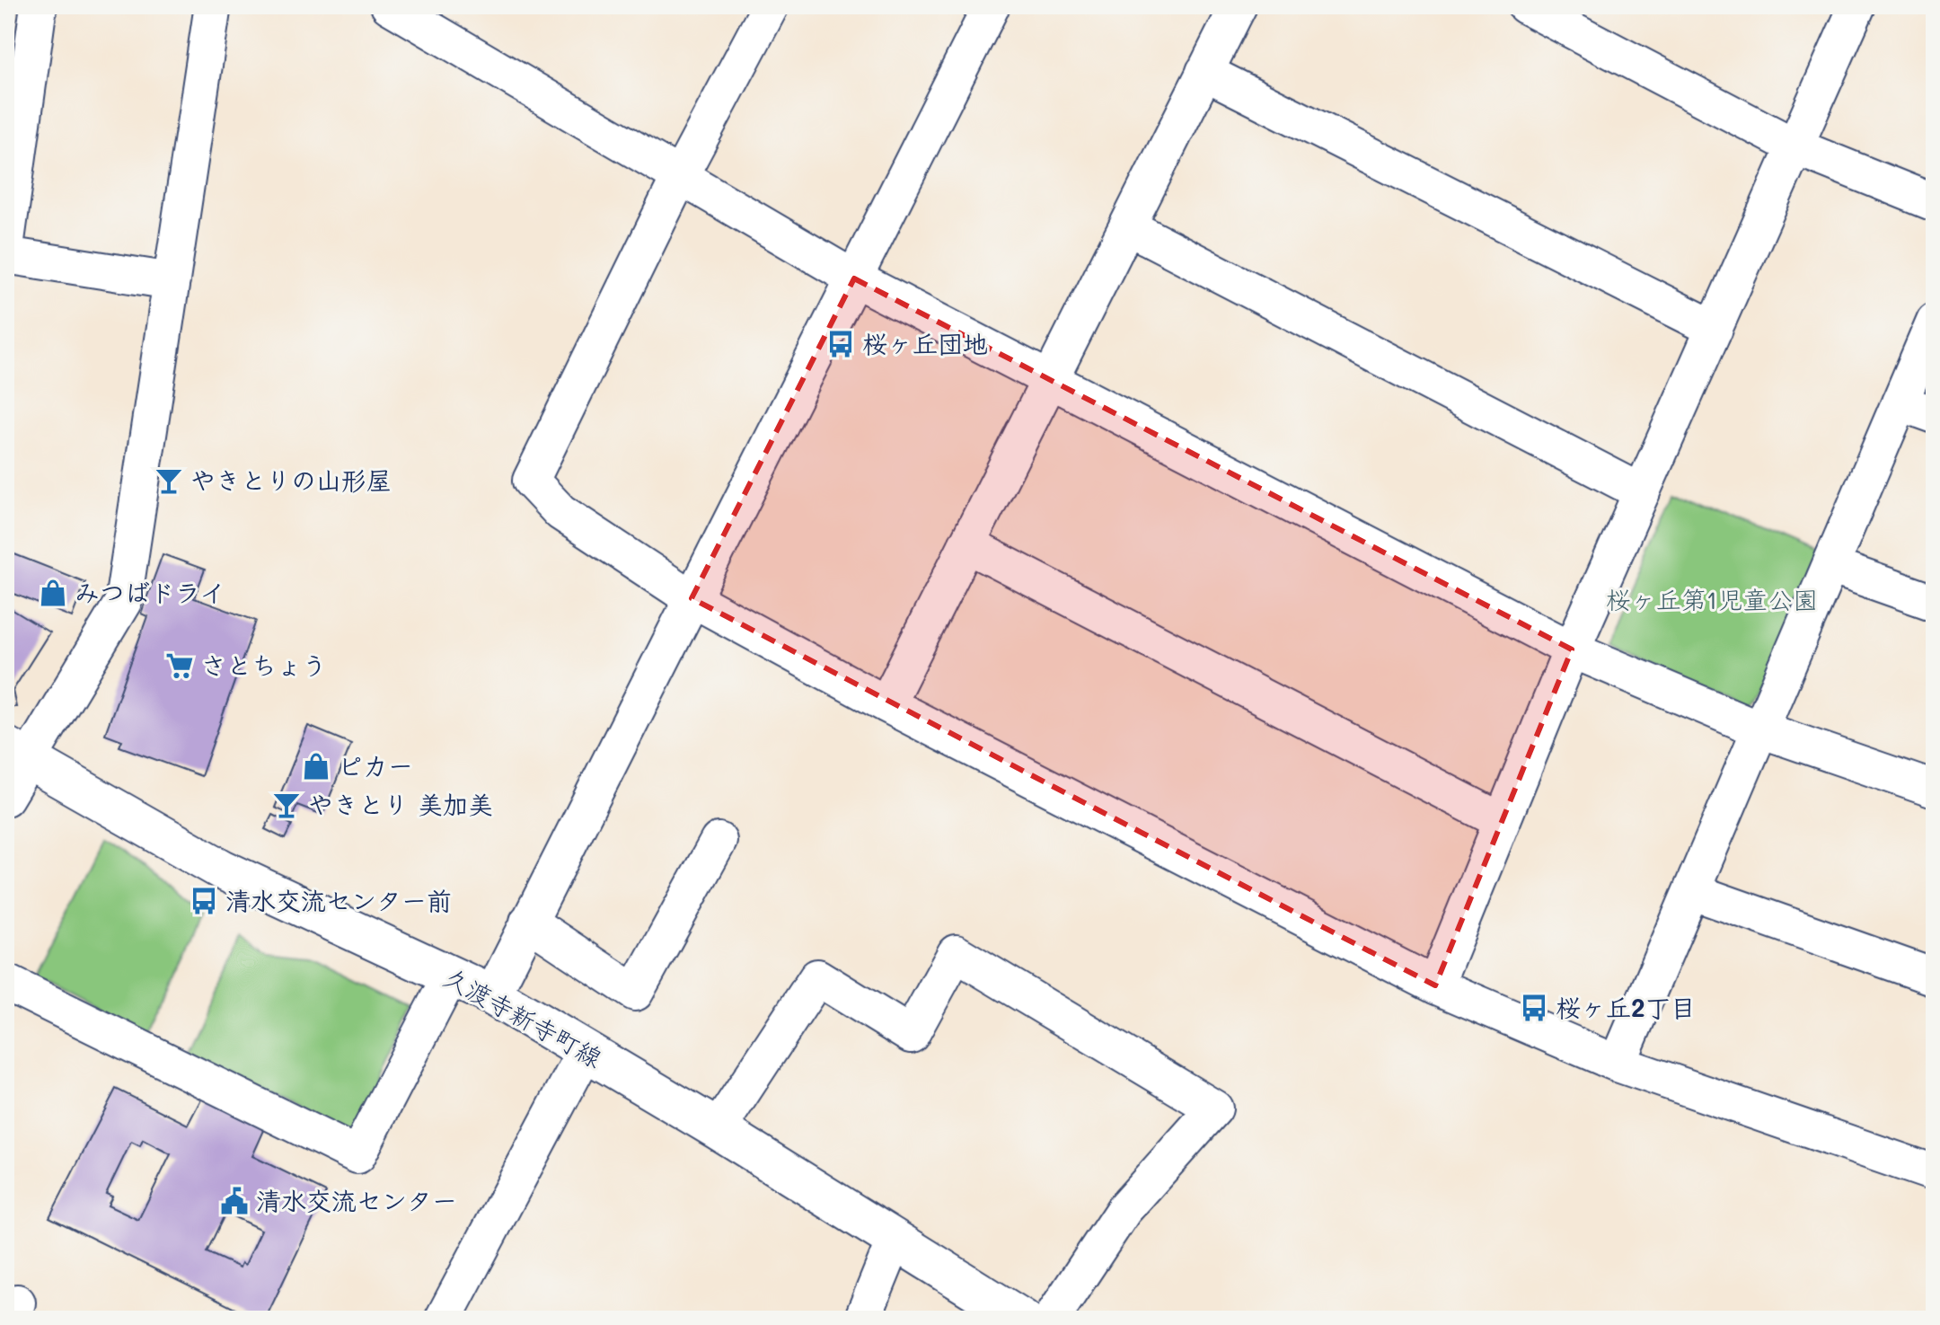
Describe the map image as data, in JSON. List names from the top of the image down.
{
  "streets": {
    "main road": ["久渡寺新寺町線"]
  },
  "parks": ["桜ヶ丘第1児童公園"],
  "places": {
    "bus stop": ["桜ヶ丘団地", "清水交流センター前", "桜ヶ丘2丁目"],
    "bar": ["やきとりの山形屋", "やきとり 美加美"],
    "shop": ["みつばドライ", "ピカー"],
    "supermarket": ["さとちょう"],
    "public building": ["清水交流センター"]
  }
}
